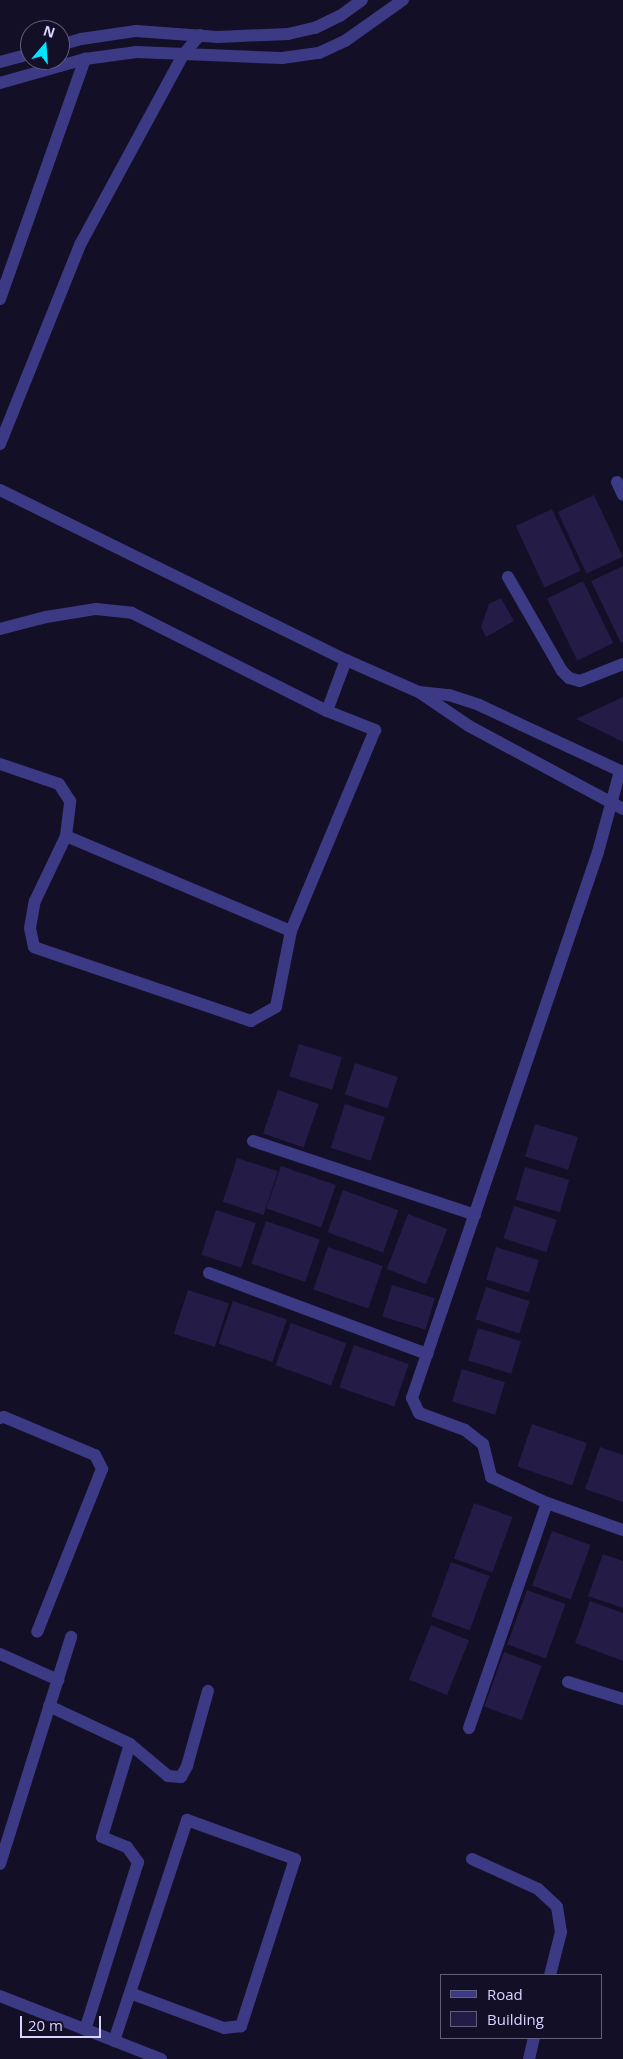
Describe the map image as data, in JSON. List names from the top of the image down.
{
  "legend": ["Road", "Building"],
  "scale_bar": "20 m",
  "north": "top"
}
